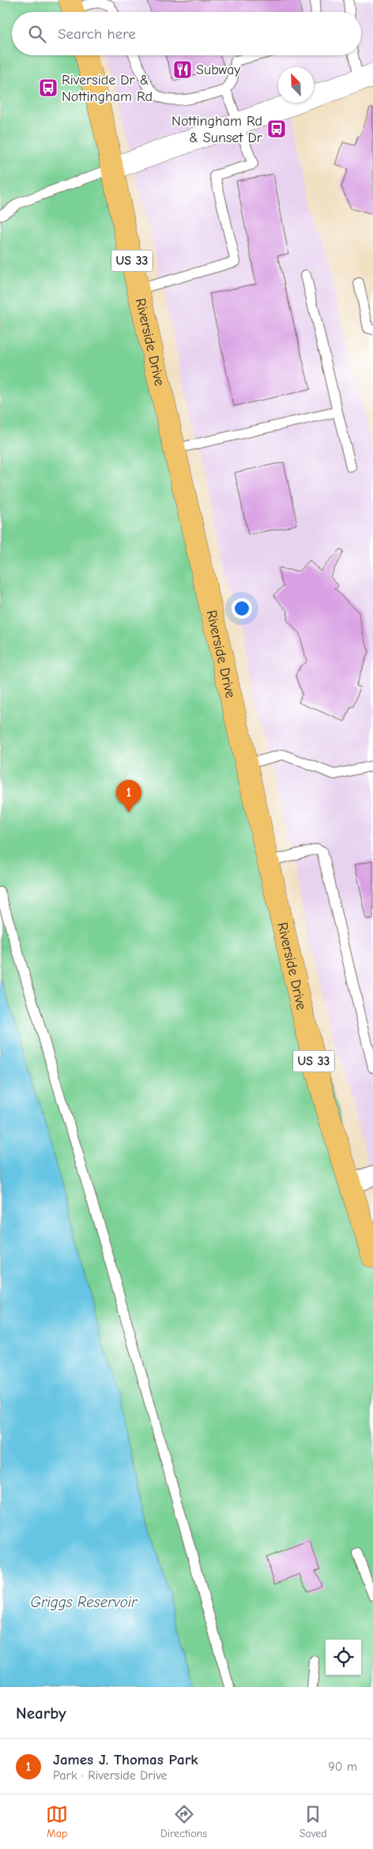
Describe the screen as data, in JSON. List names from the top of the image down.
{
  "streets": {
    "main road": ["US 33", "Riverside Drive"]
  },
  "water": ["Griggs Reservoir"],
  "places": {
    "restaurant": ["Subway"],
    "bus stop": ["Riverside Dr & Nottingham Rd", "Nottingham Rd & Sunset Dr"]
  },
  "north": "top left",
  "page": {
    "search": "Search here",
    "pins": "1",
    "heading": "Nearby",
    "list": [
      {
        "mark": "1",
        "name": "James J. Thomas Park",
        "note": "Park · Riverside Drive",
        "value": "90 m"
      }
    ],
    "nav": ["Map", "Directions", "Saved"]
  }
}
